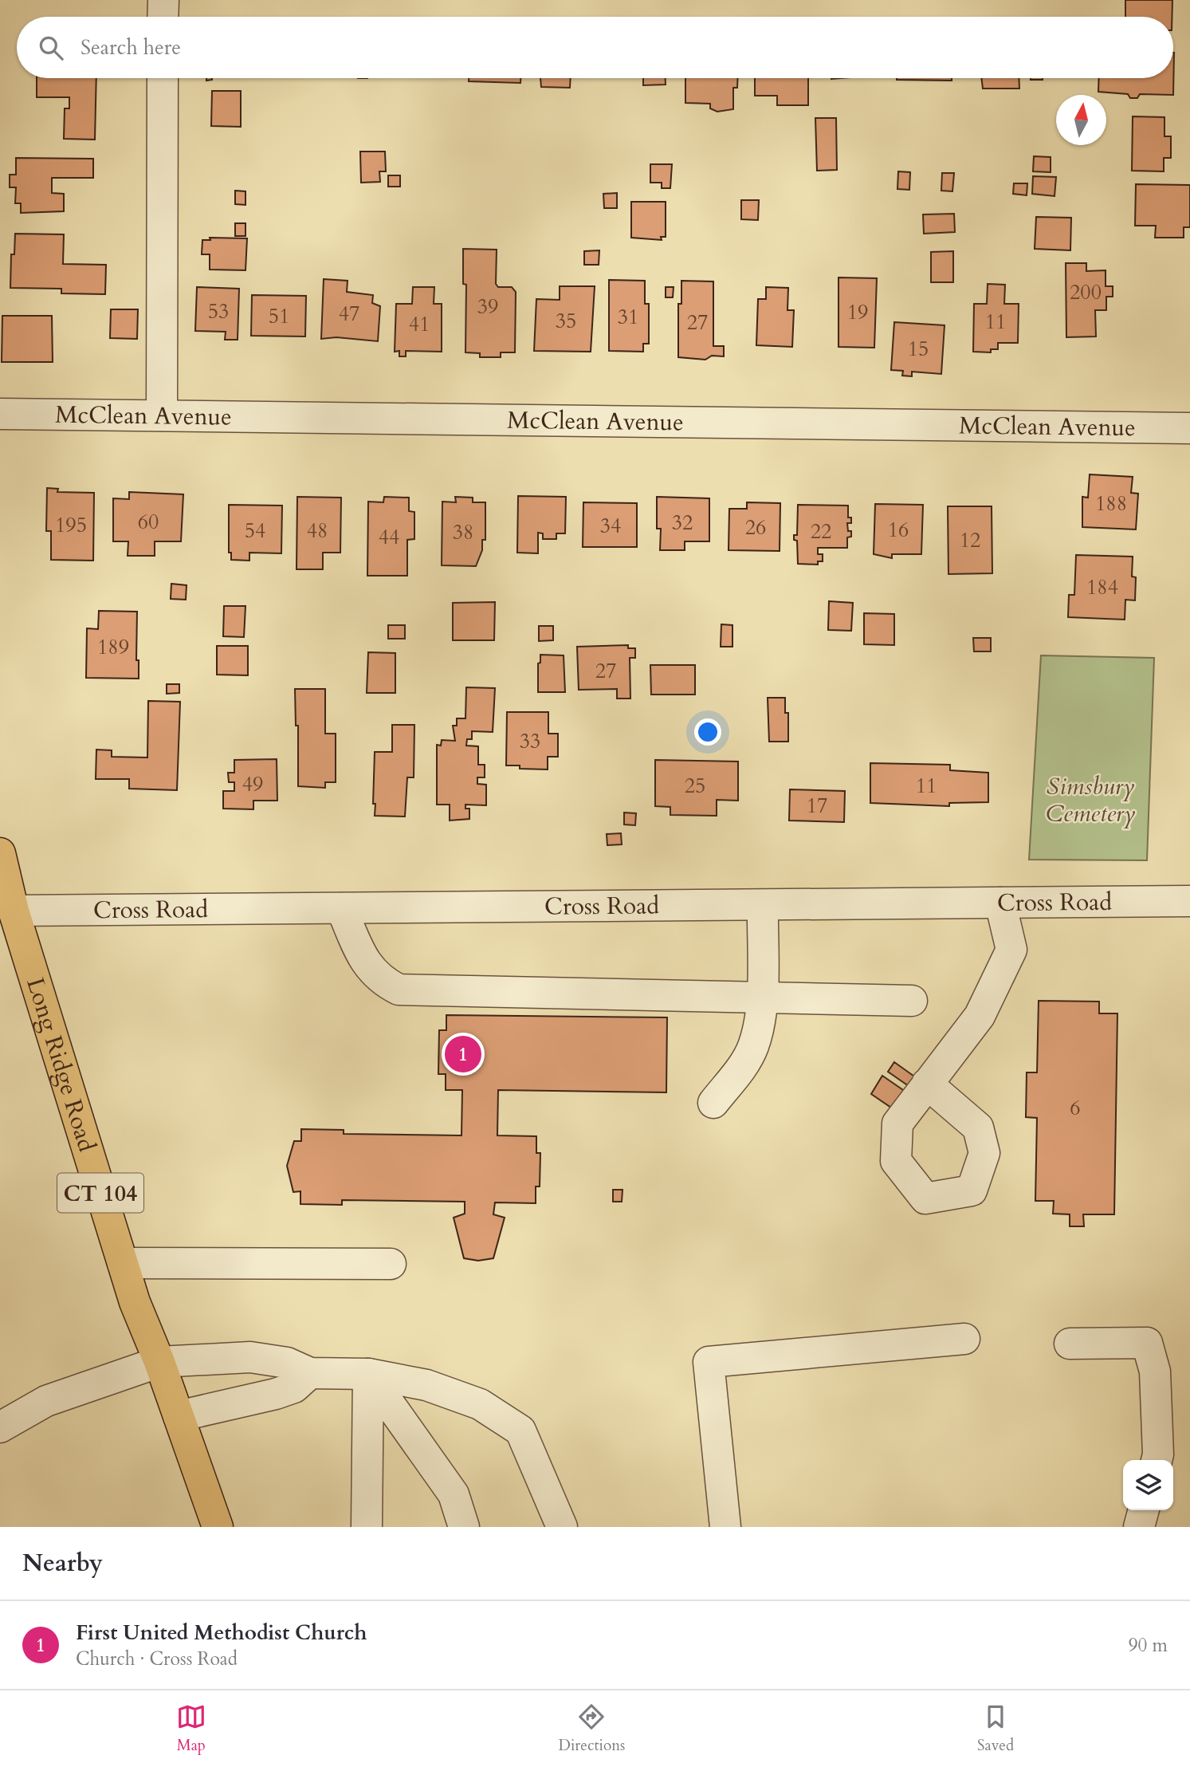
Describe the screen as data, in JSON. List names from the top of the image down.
{
  "streets": {
    "main road": ["Long Ridge Road", "CT 104"],
    "street": ["McClean Avenue", "Cross Road"]
  },
  "crossings": [
    ["Cross Road", "Long Ridge Road"]
  ],
  "parks": ["Simsbury Cemetery"],
  "house_numbers": [
    "200",
    "39",
    "53",
    "19",
    "47",
    "51",
    "31",
    "35",
    "11",
    "27",
    "41",
    "15",
    "188",
    "60",
    "32",
    "195",
    "34",
    "26",
    "16",
    "54",
    "48",
    "22",
    "38",
    "44",
    "12",
    "184",
    "189",
    "27",
    "33",
    "49",
    "25",
    "11",
    "17",
    "6"
  ],
  "north": "top",
  "page": {
    "search": "Search here",
    "pins": "1",
    "heading": "Nearby",
    "list": [
      {
        "mark": "1",
        "name": "First United Methodist Church",
        "note": "Church · Cross Road",
        "value": "90 m"
      }
    ],
    "nav": ["Map", "Directions", "Saved"]
  }
}
